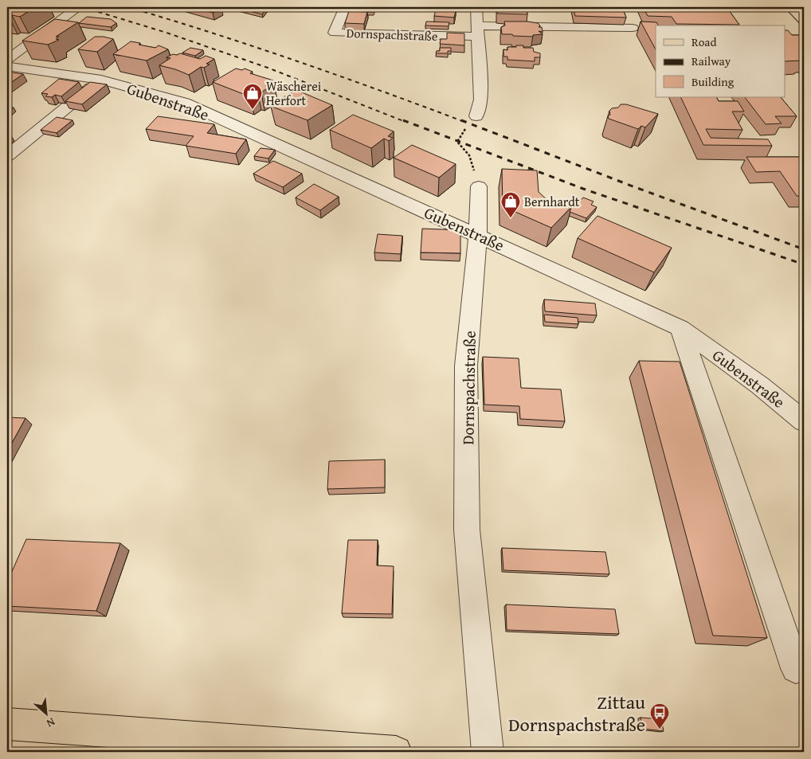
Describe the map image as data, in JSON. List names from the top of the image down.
{
  "streets": {
    "street": ["Dornspachstraße", "Gubenstraße"]
  },
  "crossings": [
    ["Dornspachstraße", "Gubenstraße"]
  ],
  "places": {
    "shop": ["Wäscherei Herfort", "Bernhardt"],
    "bus stop": ["Zittau Dornspachstraße"]
  },
  "legend": ["Road", "Railway", "Building"],
  "north": "bottom right"
}
